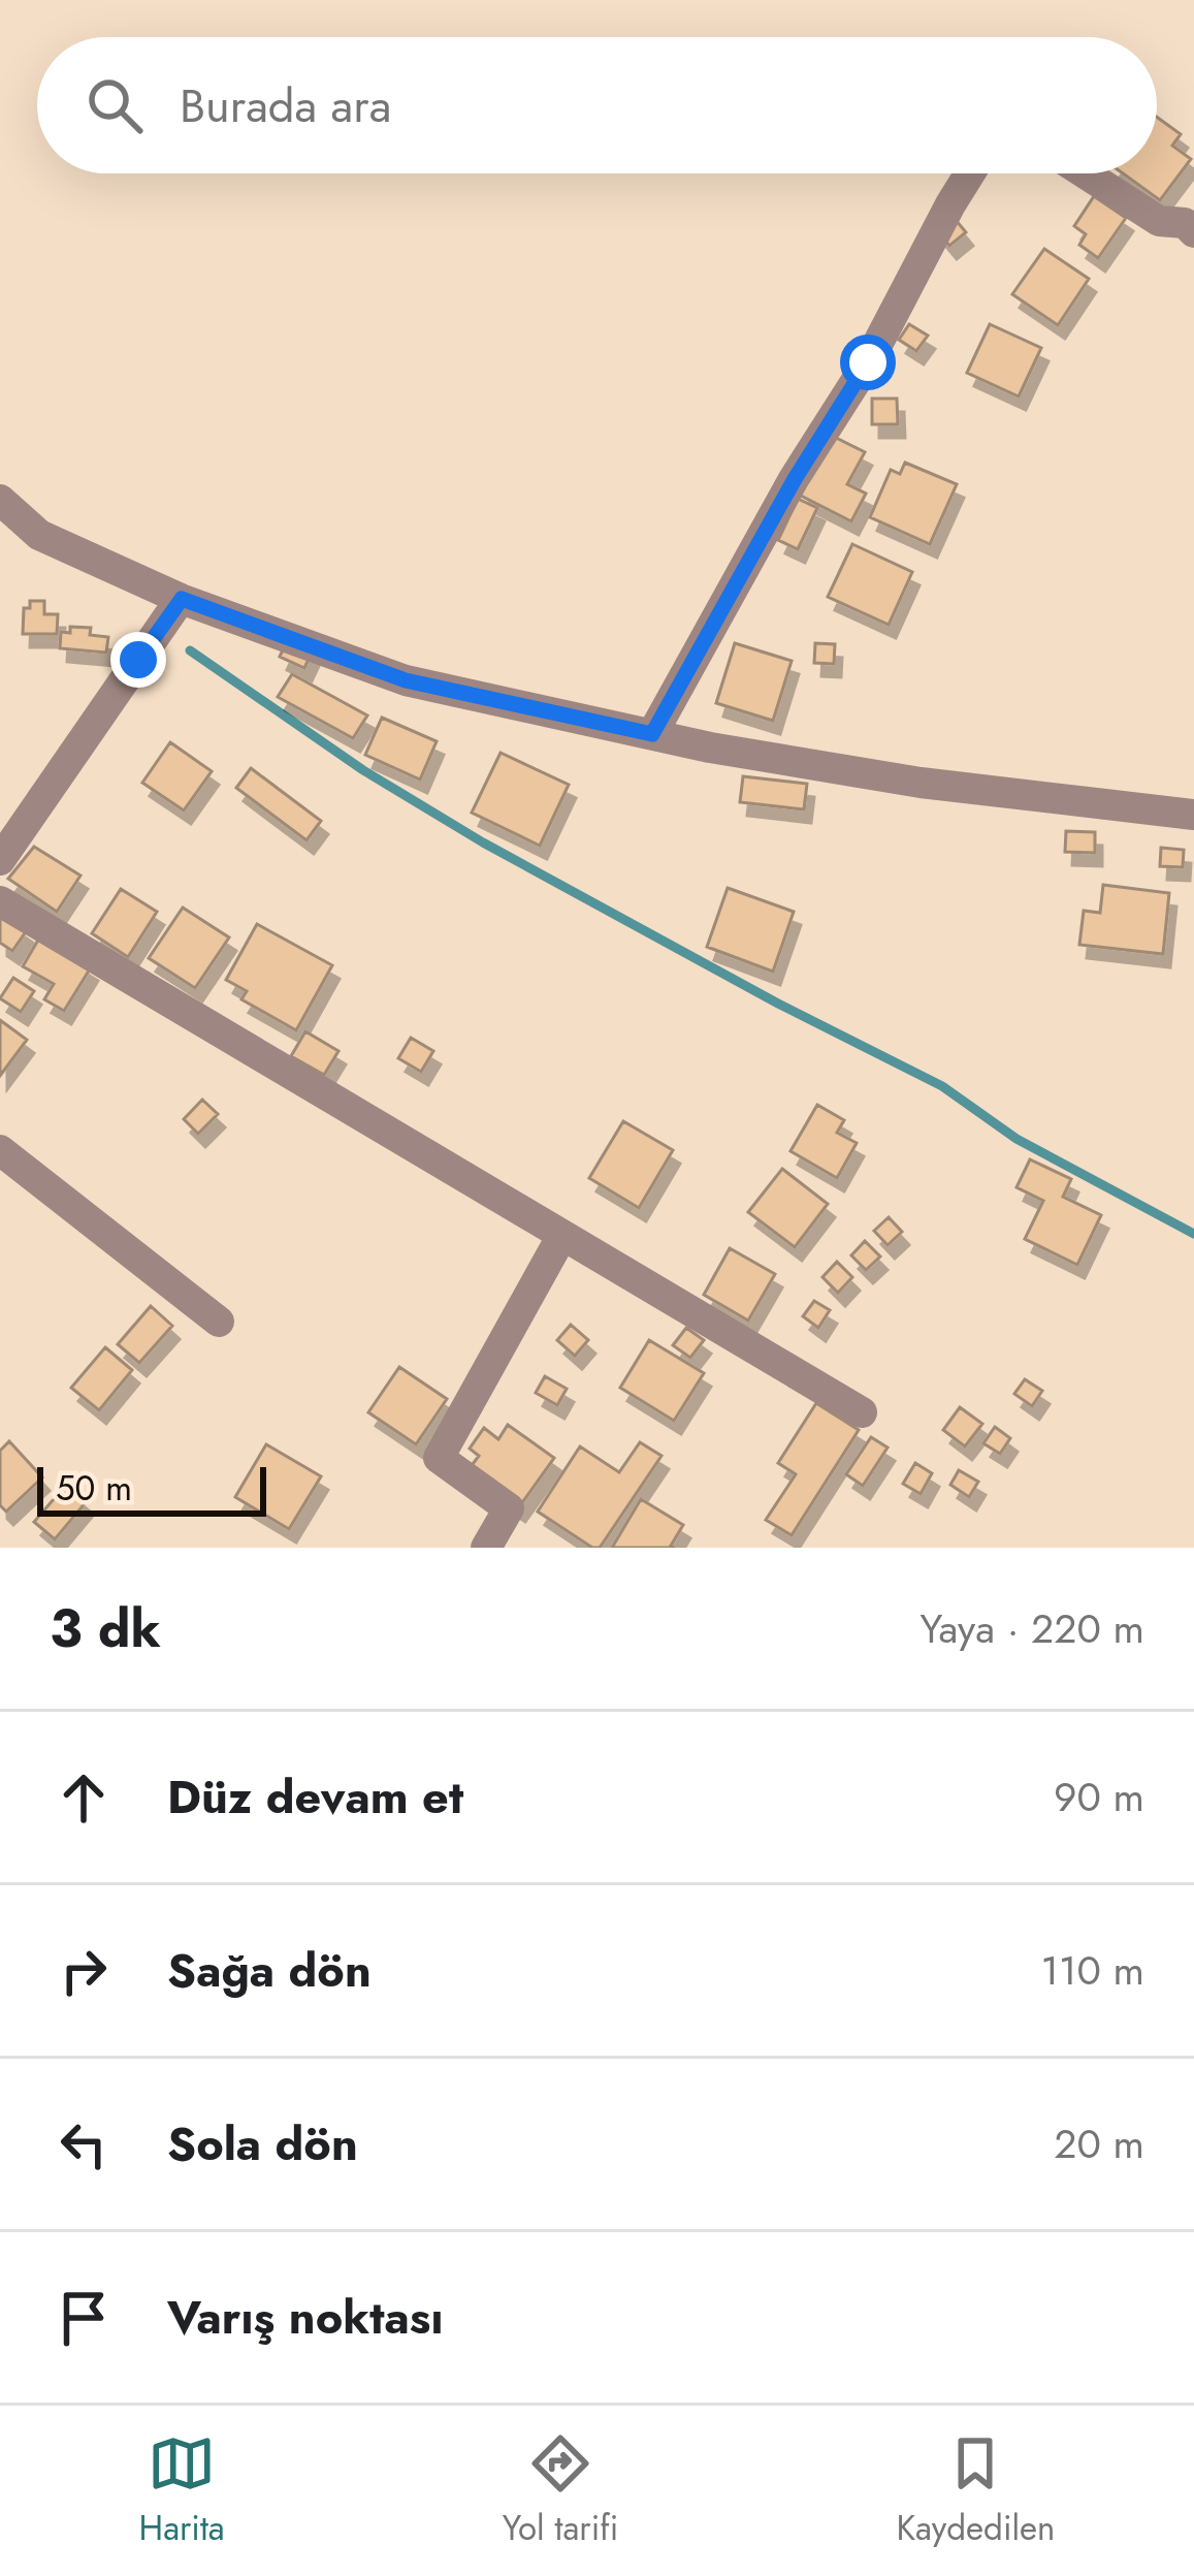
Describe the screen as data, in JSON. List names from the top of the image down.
{
  "scale_bar": "50 m",
  "page": {
    "search": "Burada ara",
    "scale": "50 m",
    "heading": ["3 dk", "Yaya · 220 m"],
    "list": [
      ["Düz devam et", "90 m"],
      ["Sağa dön", "110 m"],
      ["Sola dön", "20 m"],
      "Varış noktası"
    ],
    "nav": ["Harita", "Yol tarifi", "Kaydedilen"]
  }
}
